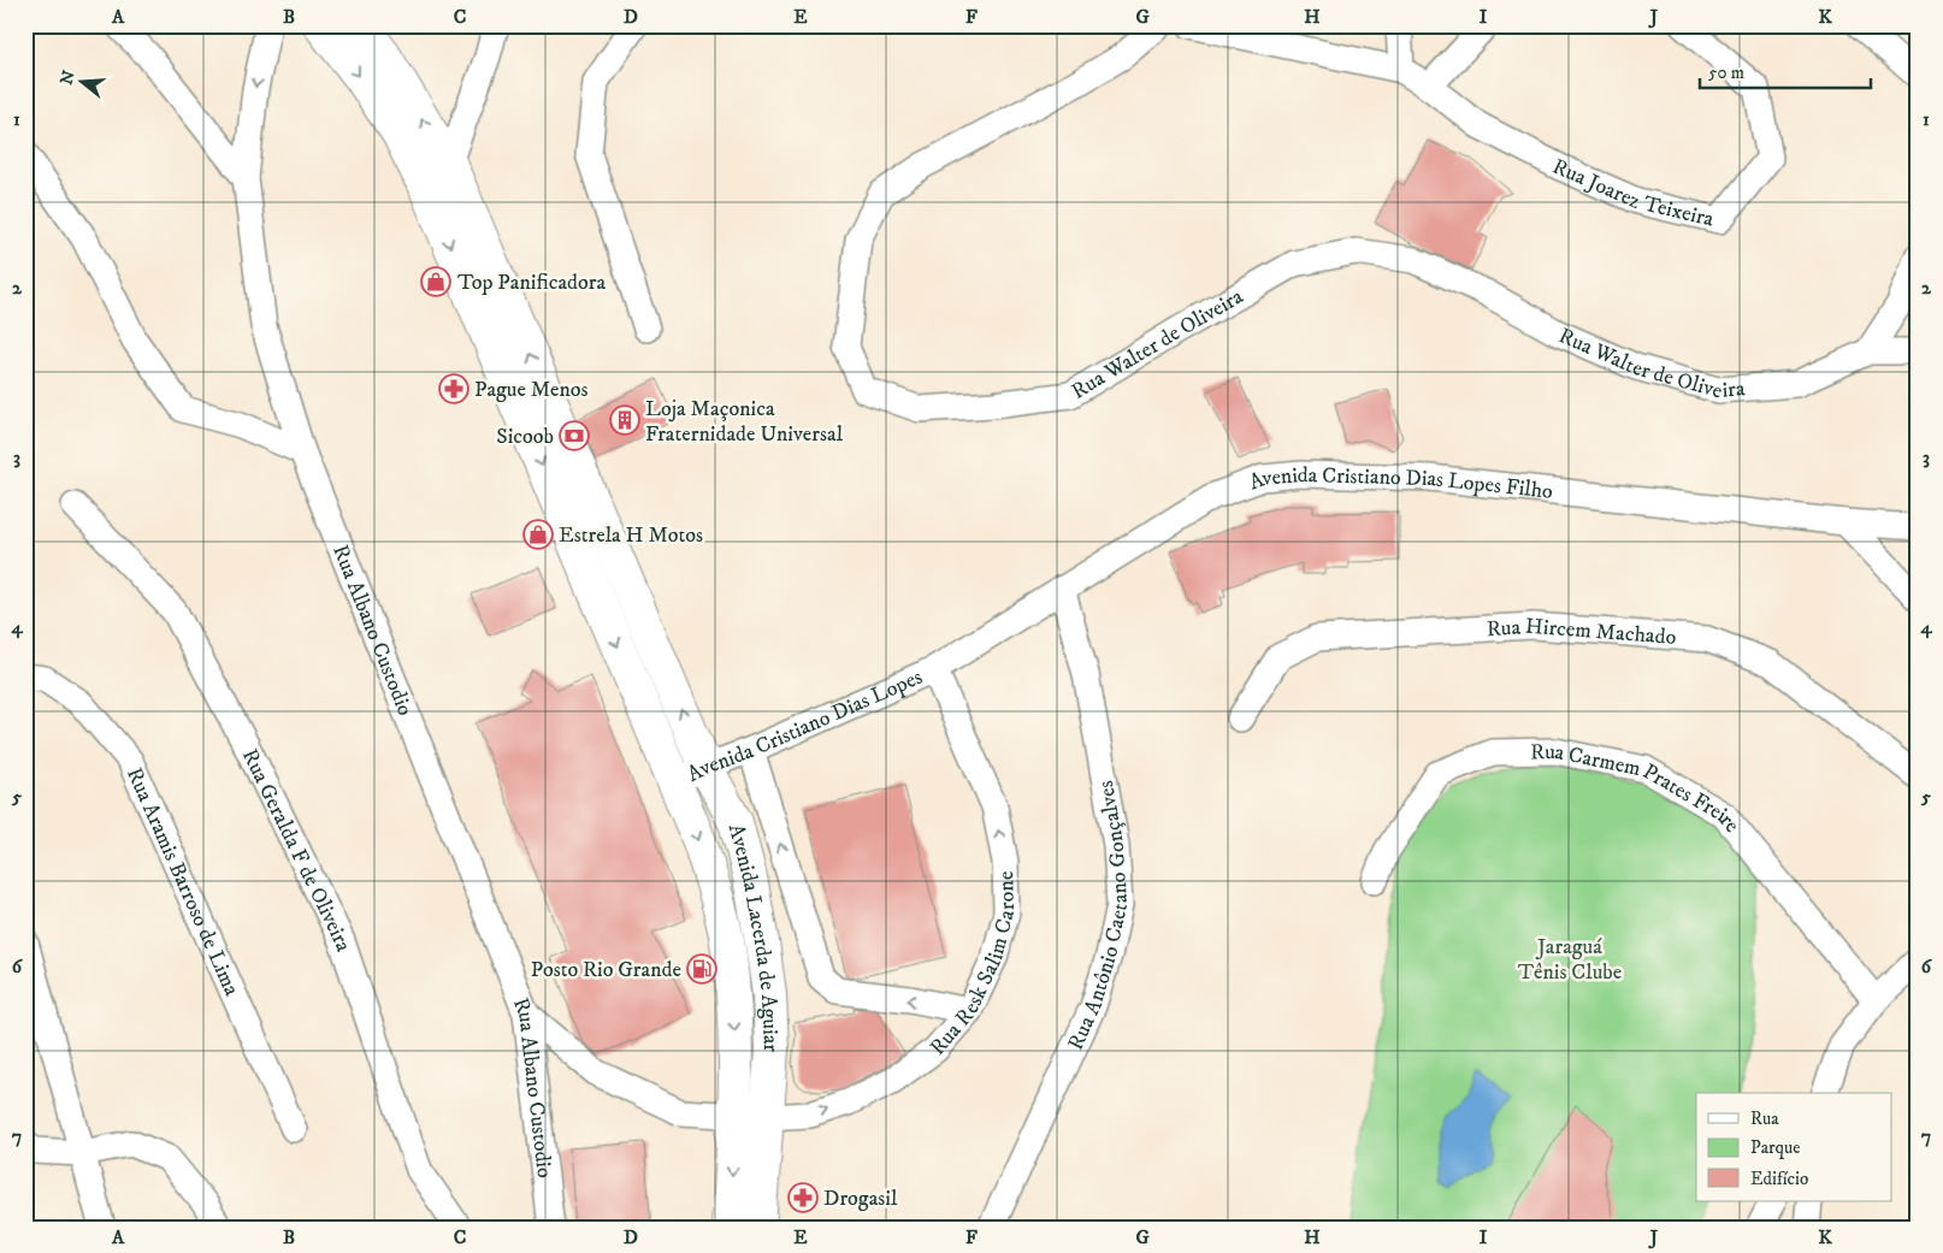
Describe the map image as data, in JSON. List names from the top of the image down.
{
  "streets": {
    "main road": ["Avenida Lacerda de Aguiar"],
    "street": [
      "Rua Joarez Teixeira",
      "Rua Walter de Oliveira",
      "Avenida Cristiano Dias Lopes Filho",
      "Rua Albano Custodio",
      "Rua Hircem Machado",
      "Avenida Cristiano Dias Lopes",
      "Rua Carmem Prates Freire",
      "Rua Geralda F de Oliveira",
      "Rua Aramis Barroso de Lima",
      "Rua Antônio Caetano Gonçalves",
      "Rua Resk Salim Carone"
    ]
  },
  "crossings": [
    ["Avenida Cristiano Dias Lopes Filho", "Avenida Cristiano Dias Lopes"],
    ["Avenida Cristiano Dias Lopes Filho", "Rua Antônio Caetano Gonçalves"],
    ["Avenida Cristiano Dias Lopes Filho", "Rua Resk Salim Carone"],
    ["Rua Albano Custodio", "Rua Resk Salim Carone"],
    ["Avenida Cristiano Dias Lopes", "Avenida Lacerda de Aguiar"],
    ["Avenida Cristiano Dias Lopes", "Rua Resk Salim Carone"],
    ["Avenida Lacerda de Aguiar", "Rua Resk Salim Carone"]
  ],
  "parks": ["Jaraguá Tênis Clube"],
  "places": {
    "shop": ["Top Panificadora", "Estrela H Motos"],
    "pharmacy": ["Pague Menos", "Drogasil"],
    "building": ["Loja Maçonica Fraternidade Universal"],
    "bank": ["Sicoob"],
    "fuel station": ["Posto Rio Grande"]
  },
  "legend": ["Rua", "Parque", "Edifício"],
  "scale_bar": "50 m",
  "north": "left",
  "grid": {
    "columns": [
      "A",
      "B",
      "C",
      "D",
      "E",
      "F",
      "G",
      "H",
      "I",
      "J",
      "K"
    ],
    "rows": [
      "1",
      "2",
      "3",
      "4",
      "5",
      "6",
      "7"
    ]
  }
}
